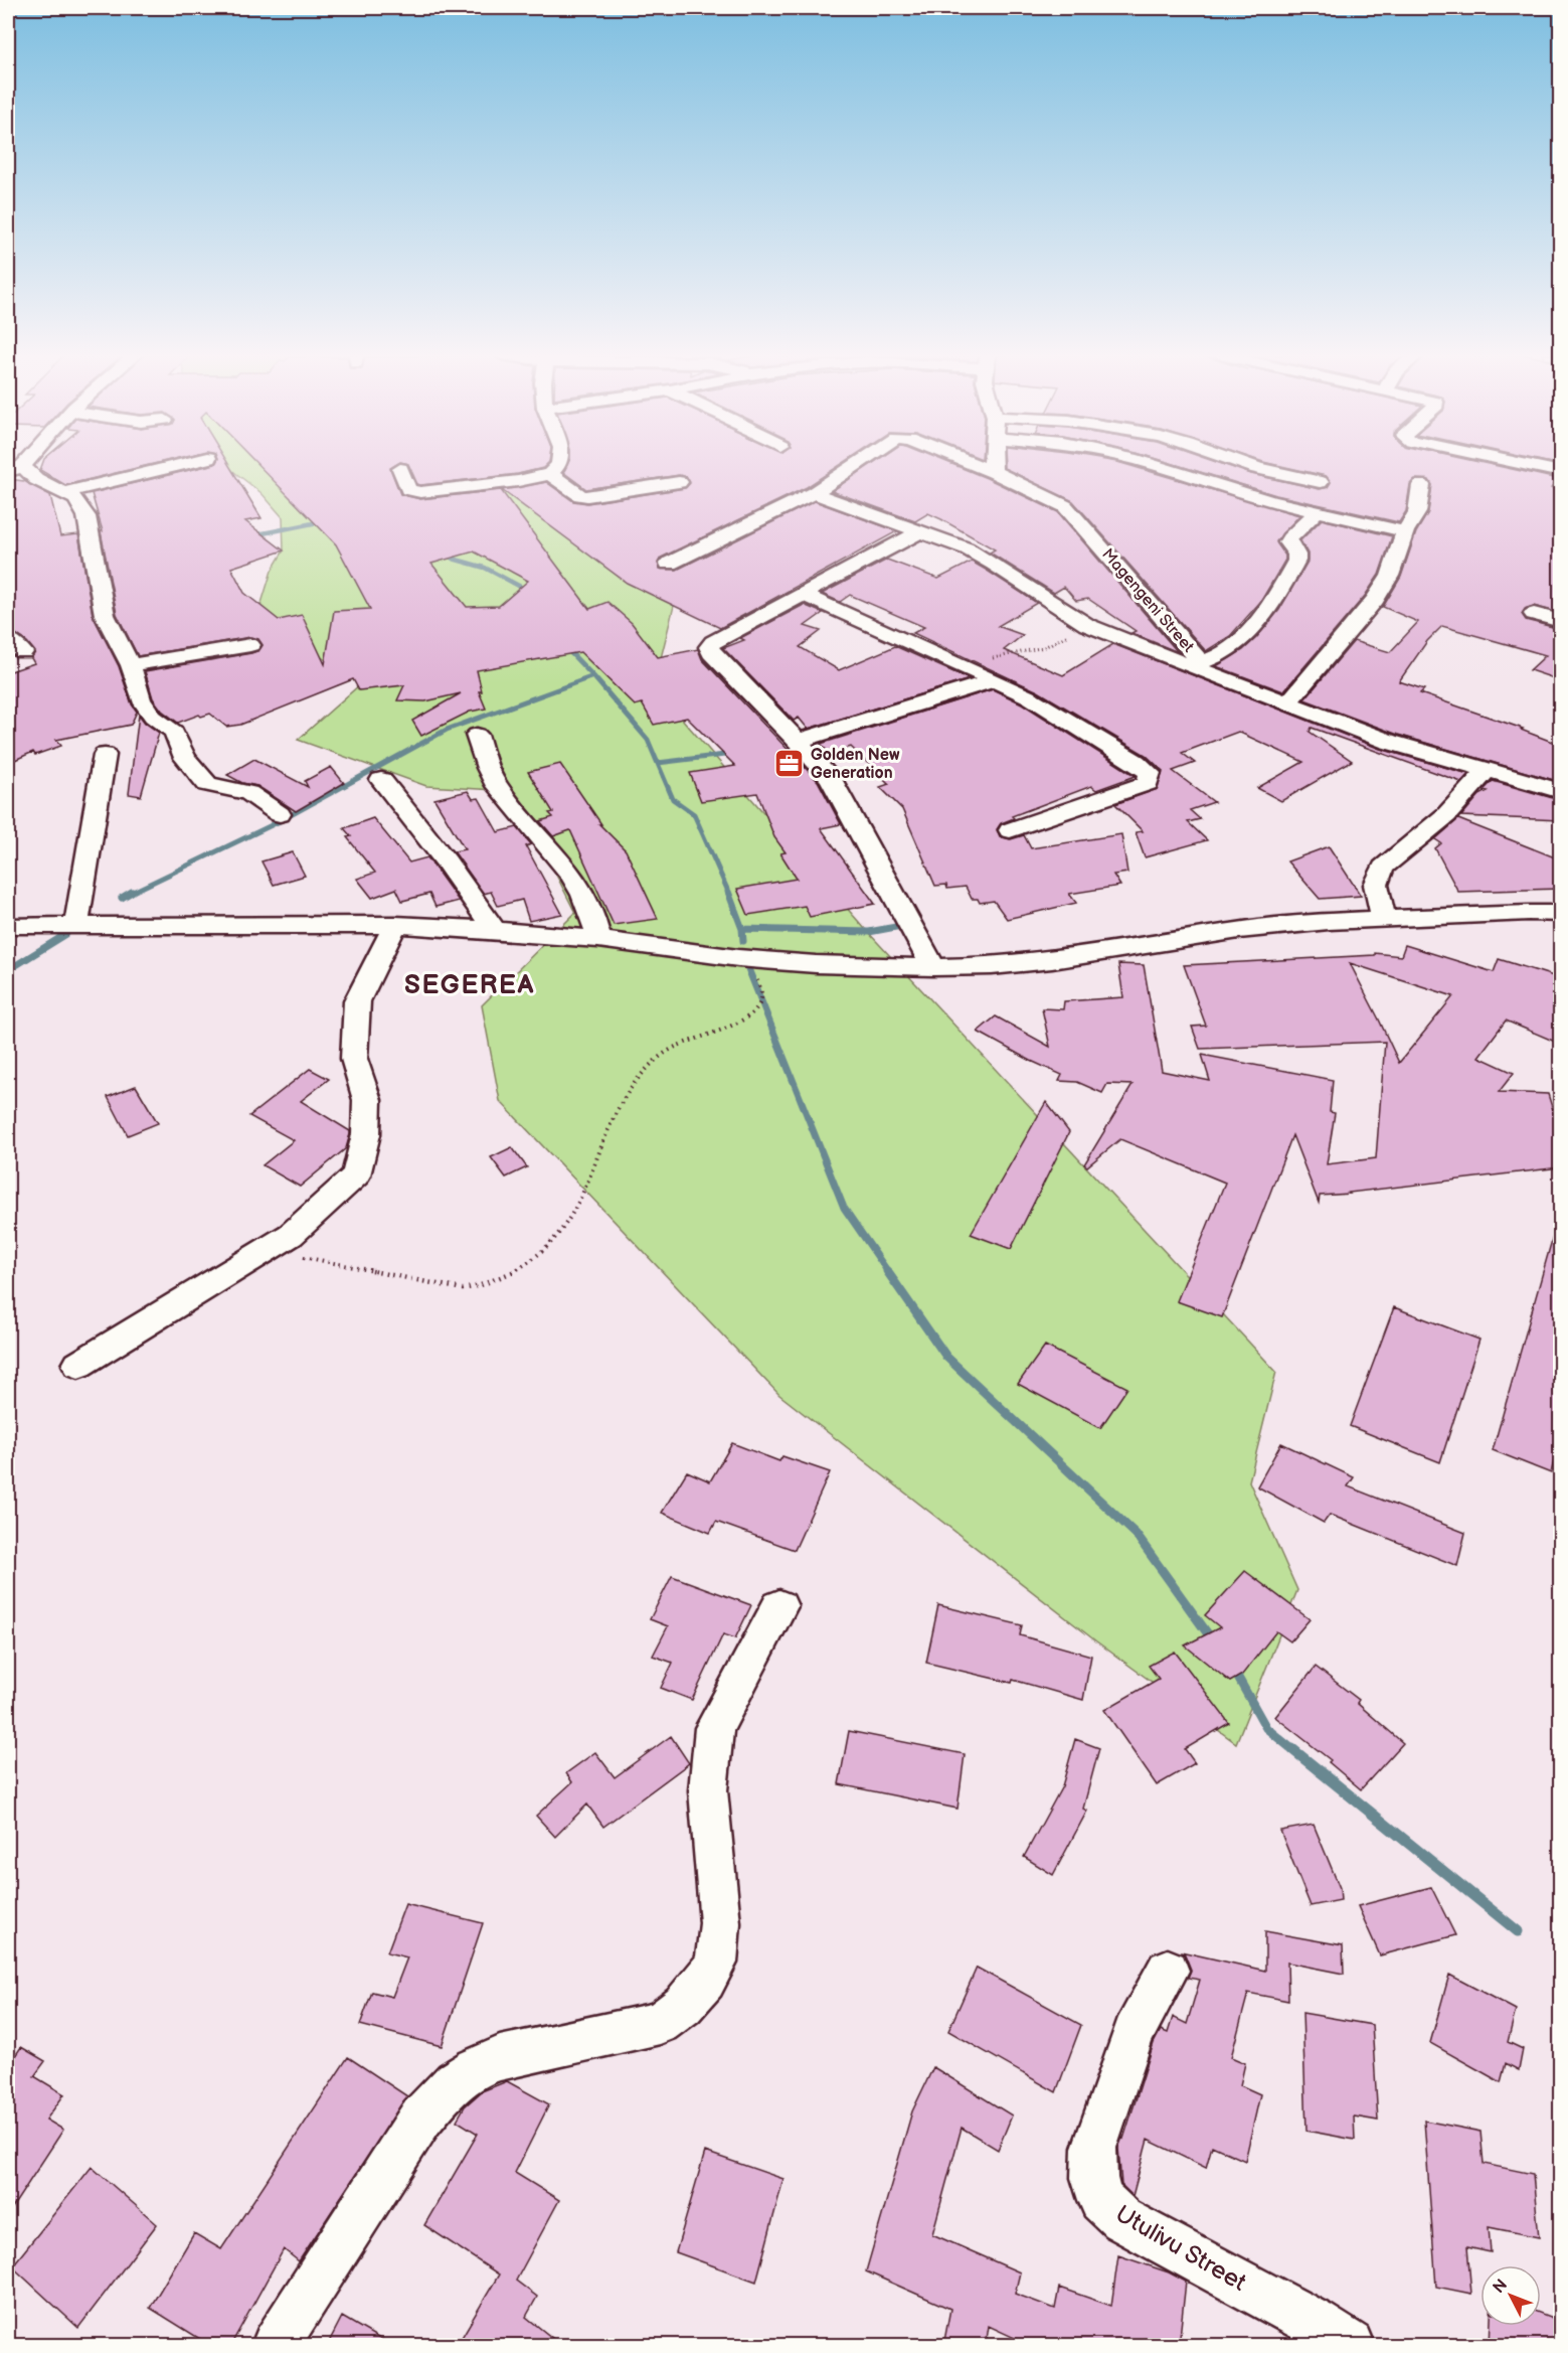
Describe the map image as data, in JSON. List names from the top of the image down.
{
  "streets": {
    "street": ["Magengeni Street", "Utulivu Street"]
  },
  "districts": ["SEGEREA"],
  "places": {
    "office": ["Golden New Generation"]
  },
  "north": "top left"
}
